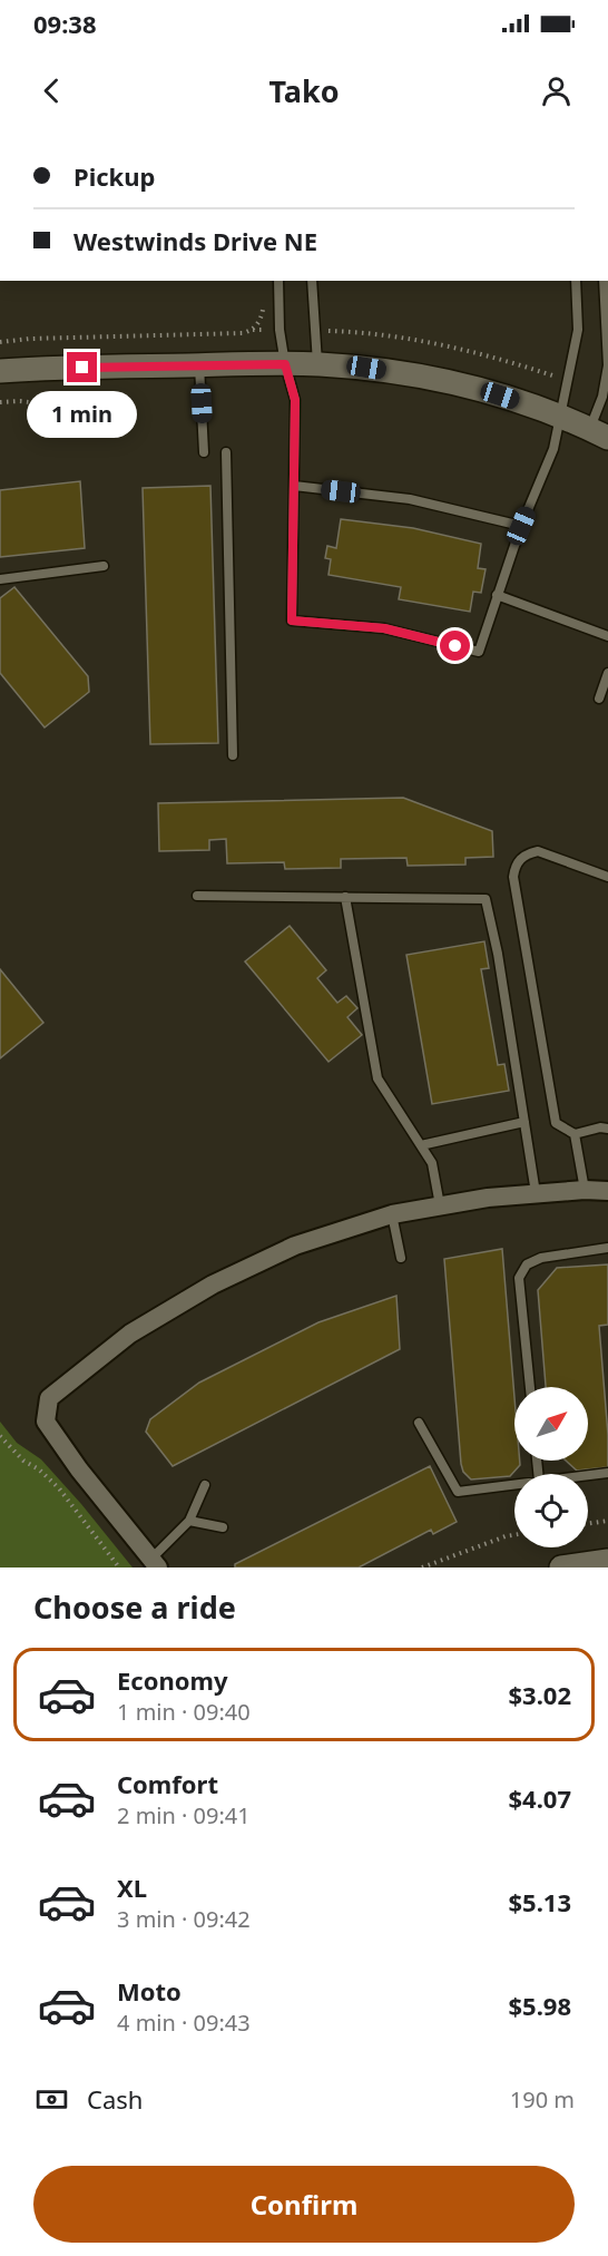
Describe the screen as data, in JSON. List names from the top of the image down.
{
  "north": "top right",
  "page": {
    "status": "09:38",
    "header": "Tako",
    "banner": ["Pickup", "Westwinds Drive NE"],
    "bubble": "1 min",
    "heading": "Choose a ride",
    "list": [
      {
        "name": "Economy",
        "note": "1 min · 09:40",
        "value": "$3.02"
      },
      {
        "name": "Comfort",
        "note": "2 min · 09:41",
        "value": "$4.07"
      },
      {
        "name": "XL",
        "note": "3 min · 09:42",
        "value": "$5.13"
      },
      {
        "name": "Moto",
        "note": "4 min · 09:43",
        "value": "$5.98"
      }
    ],
    "pay": ["Cash", "190 m"],
    "buttons": "Confirm"
  }
}
